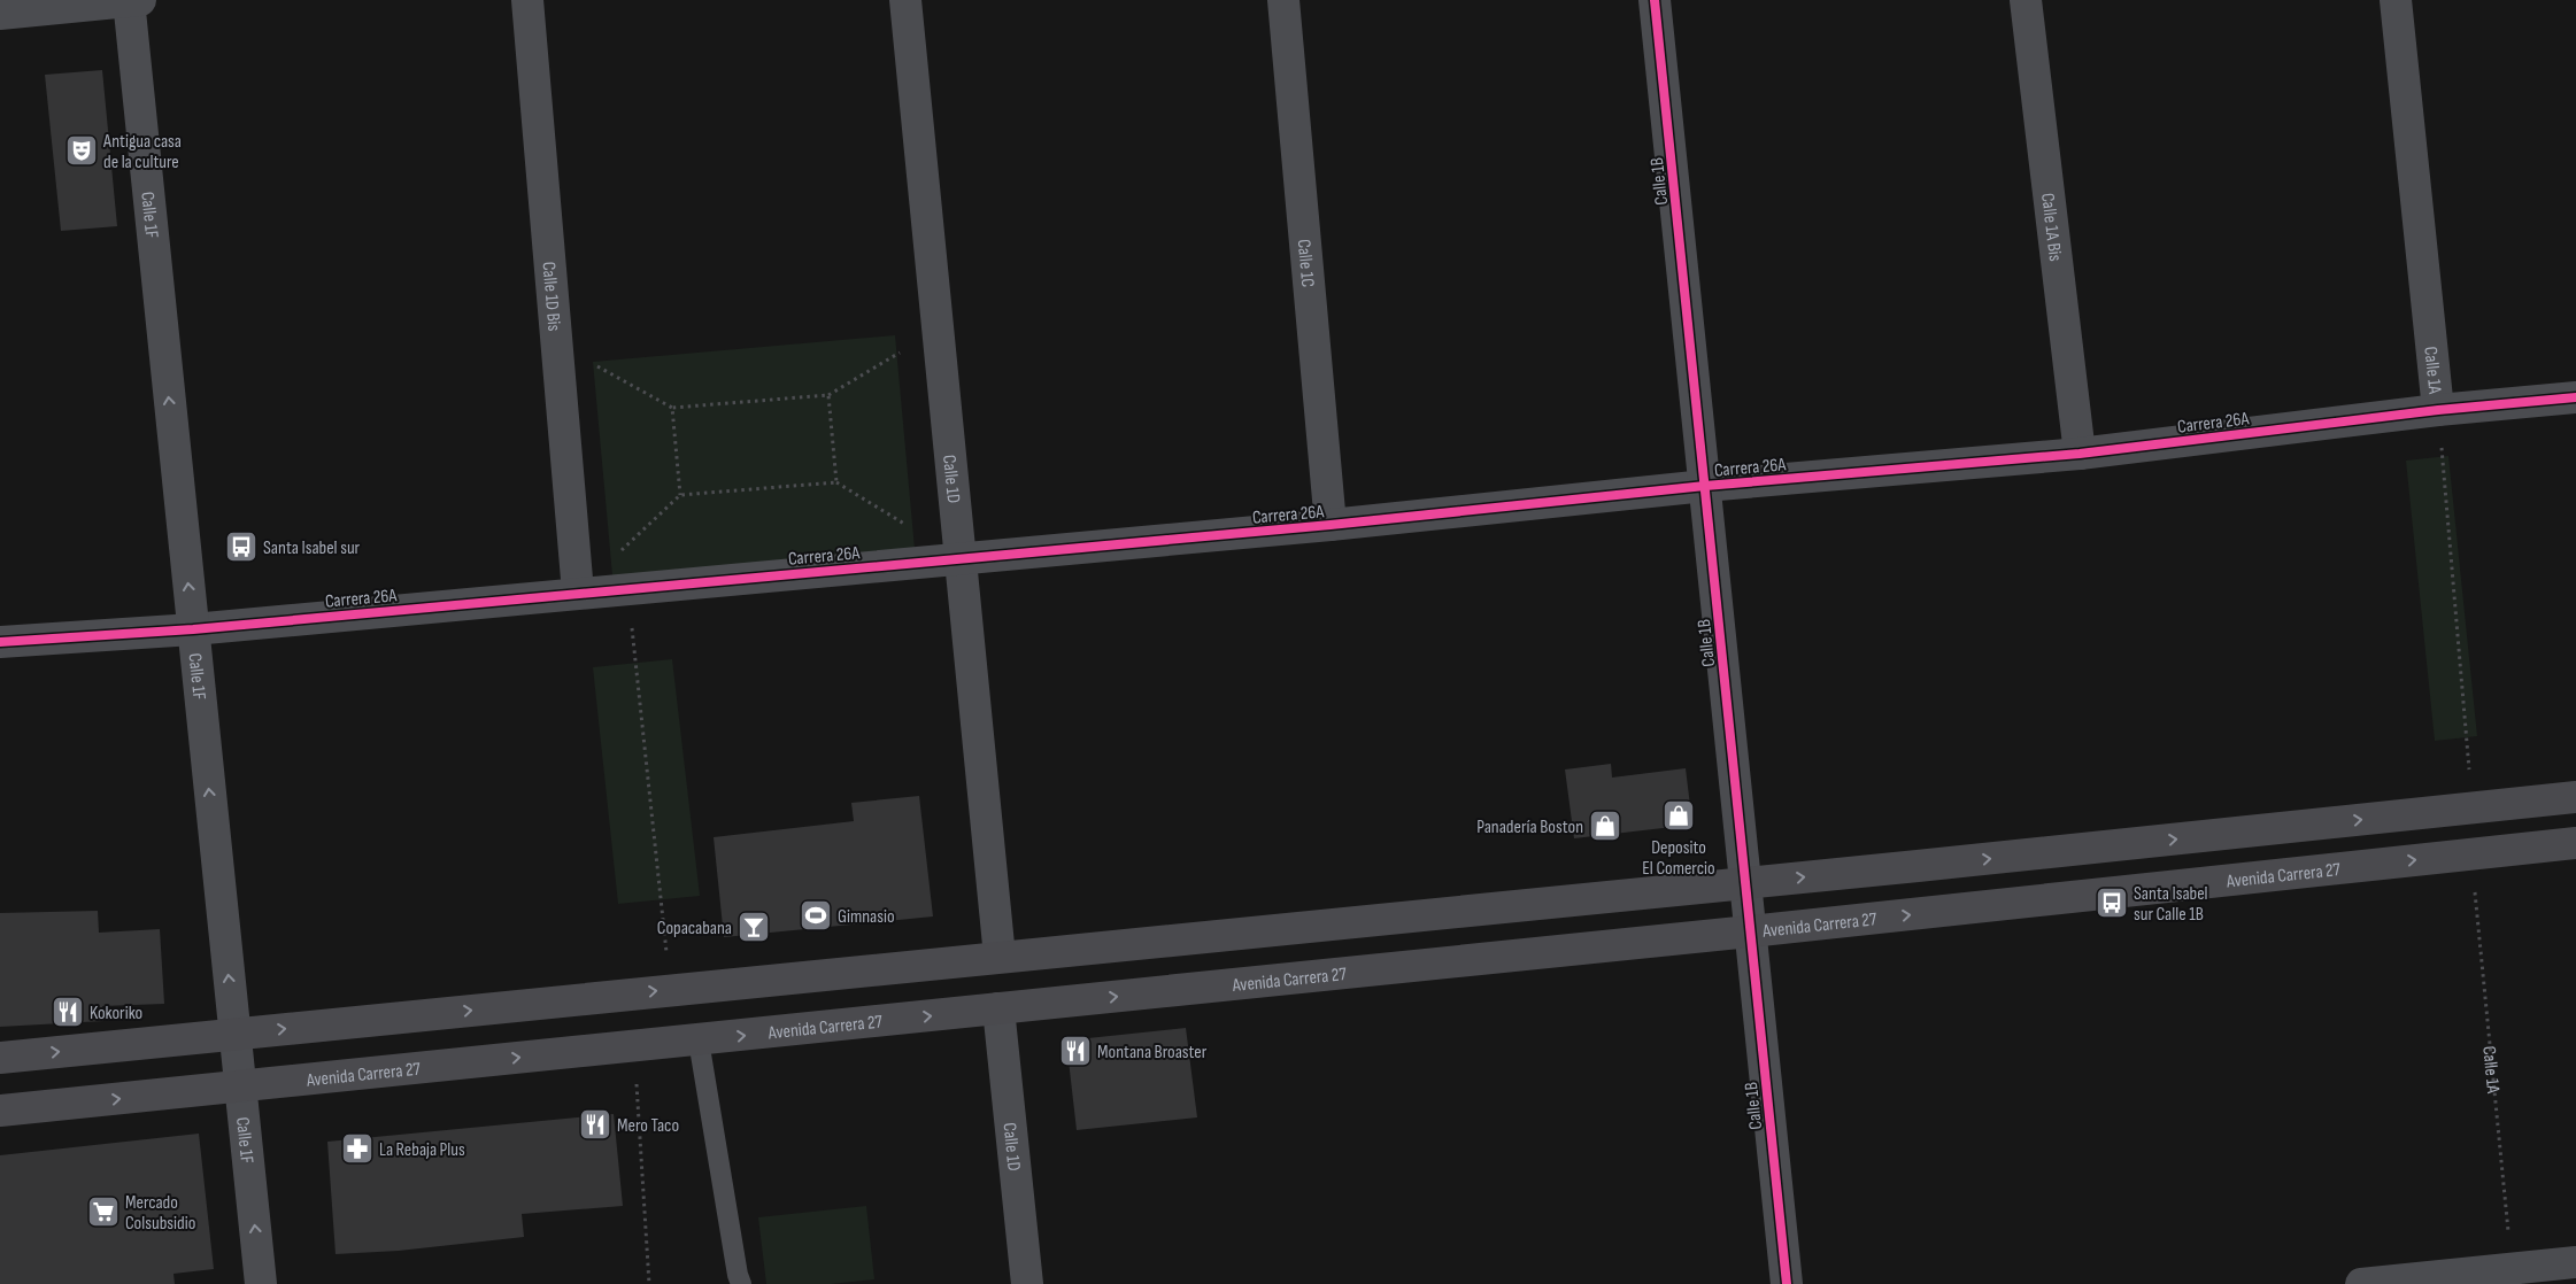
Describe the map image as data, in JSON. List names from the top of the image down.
{
  "streets": {
    "main road": ["Avenida Carrera 27"],
    "street": [
      "Calle 1B",
      "Calle 1F",
      "Calle 1A Bis",
      "Calle 1C",
      "Calle 1D Bis",
      "Calle 1A",
      "Carrera 26A",
      "Calle 1D"
    ]
  },
  "crossings": [
    ["Calle 1B", "Carrera 26A"],
    ["Calle 1B", "Avenida Carrera 27"],
    ["Calle 1F", "Carrera 26A"],
    ["Calle 1F", "Avenida Carrera 27"],
    ["Calle 1A Bis", "Carrera 26A"],
    ["Calle 1C", "Carrera 26A"],
    ["Calle 1D Bis", "Carrera 26A"],
    ["Calle 1A", "Carrera 26A"],
    ["Calle 1A", "Avenida Carrera 27"],
    ["Carrera 26A", "Calle 1D"],
    ["Calle 1D", "Avenida Carrera 27"]
  ],
  "one_way": ["Calle 1F"],
  "places": {
    "theatre": ["Antigua casa de la culture"],
    "bus stop": ["Santa Isabel sur", "Santa Isabel sur Calle 1B"],
    "shop": ["Deposito El Comercio", "Panadería Boston"],
    "sports": ["Gimnasio"],
    "bar": ["Copacabana"],
    "restaurant": ["Kokoriko", "Montana Broaster", "Mero Taco"],
    "pharmacy": ["La Rebaja Plus"],
    "supermarket": ["Mercado Colsubsidio"]
  }
}
